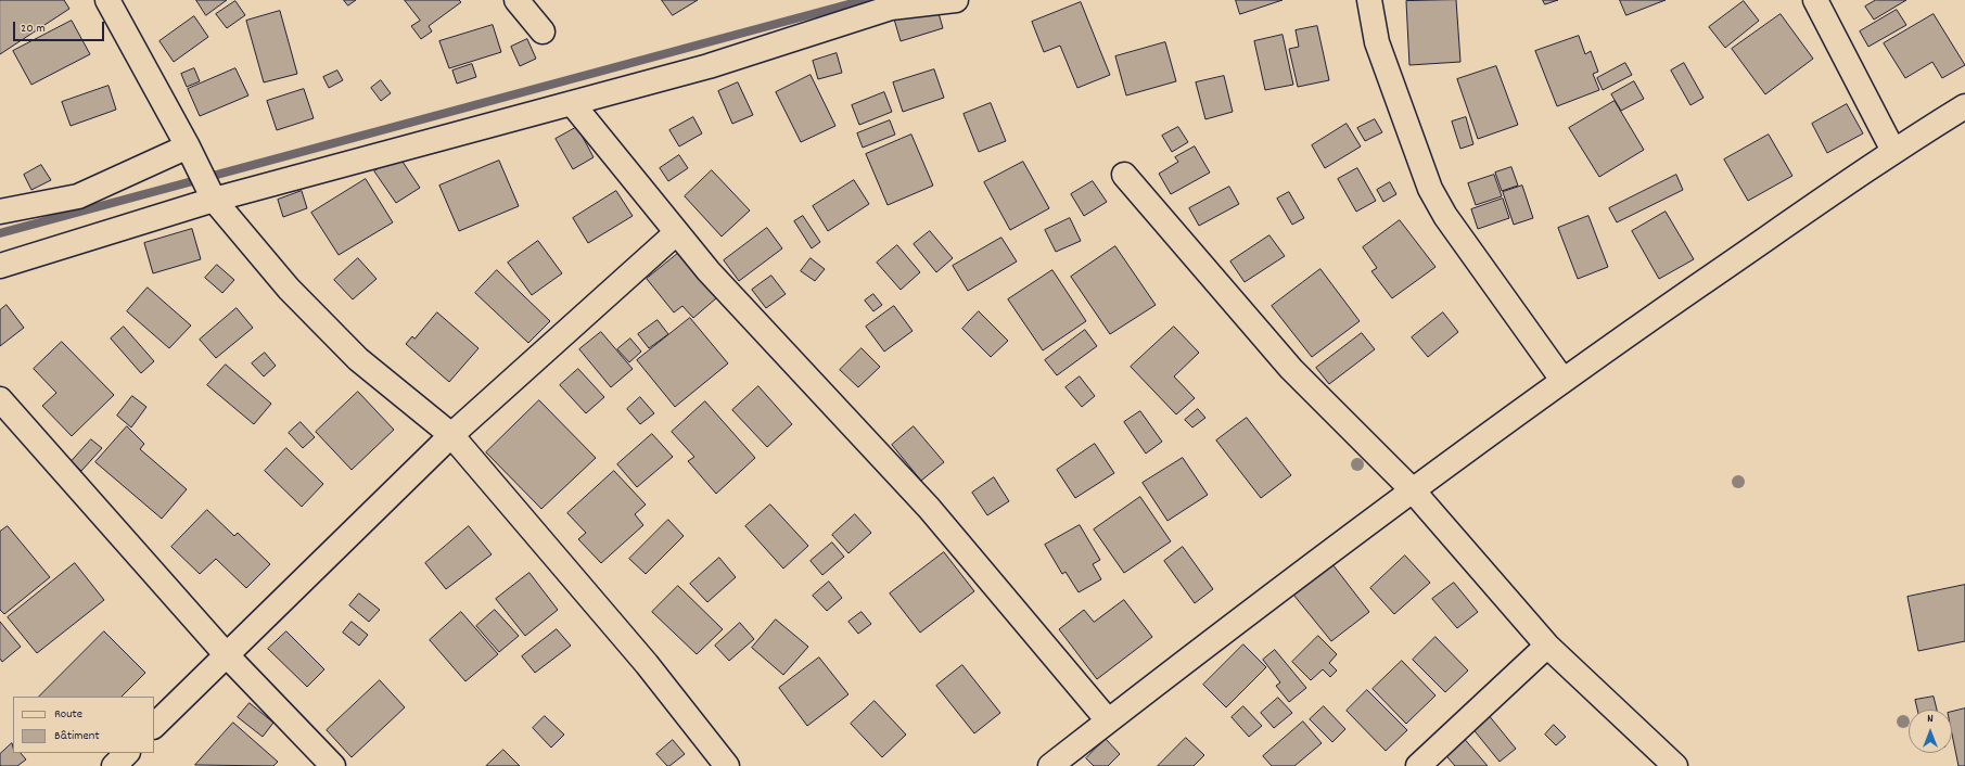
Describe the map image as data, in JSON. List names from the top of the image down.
{
  "legend": ["Route", "Bâtiment"],
  "scale_bar": "20 m",
  "north": "top"
}
